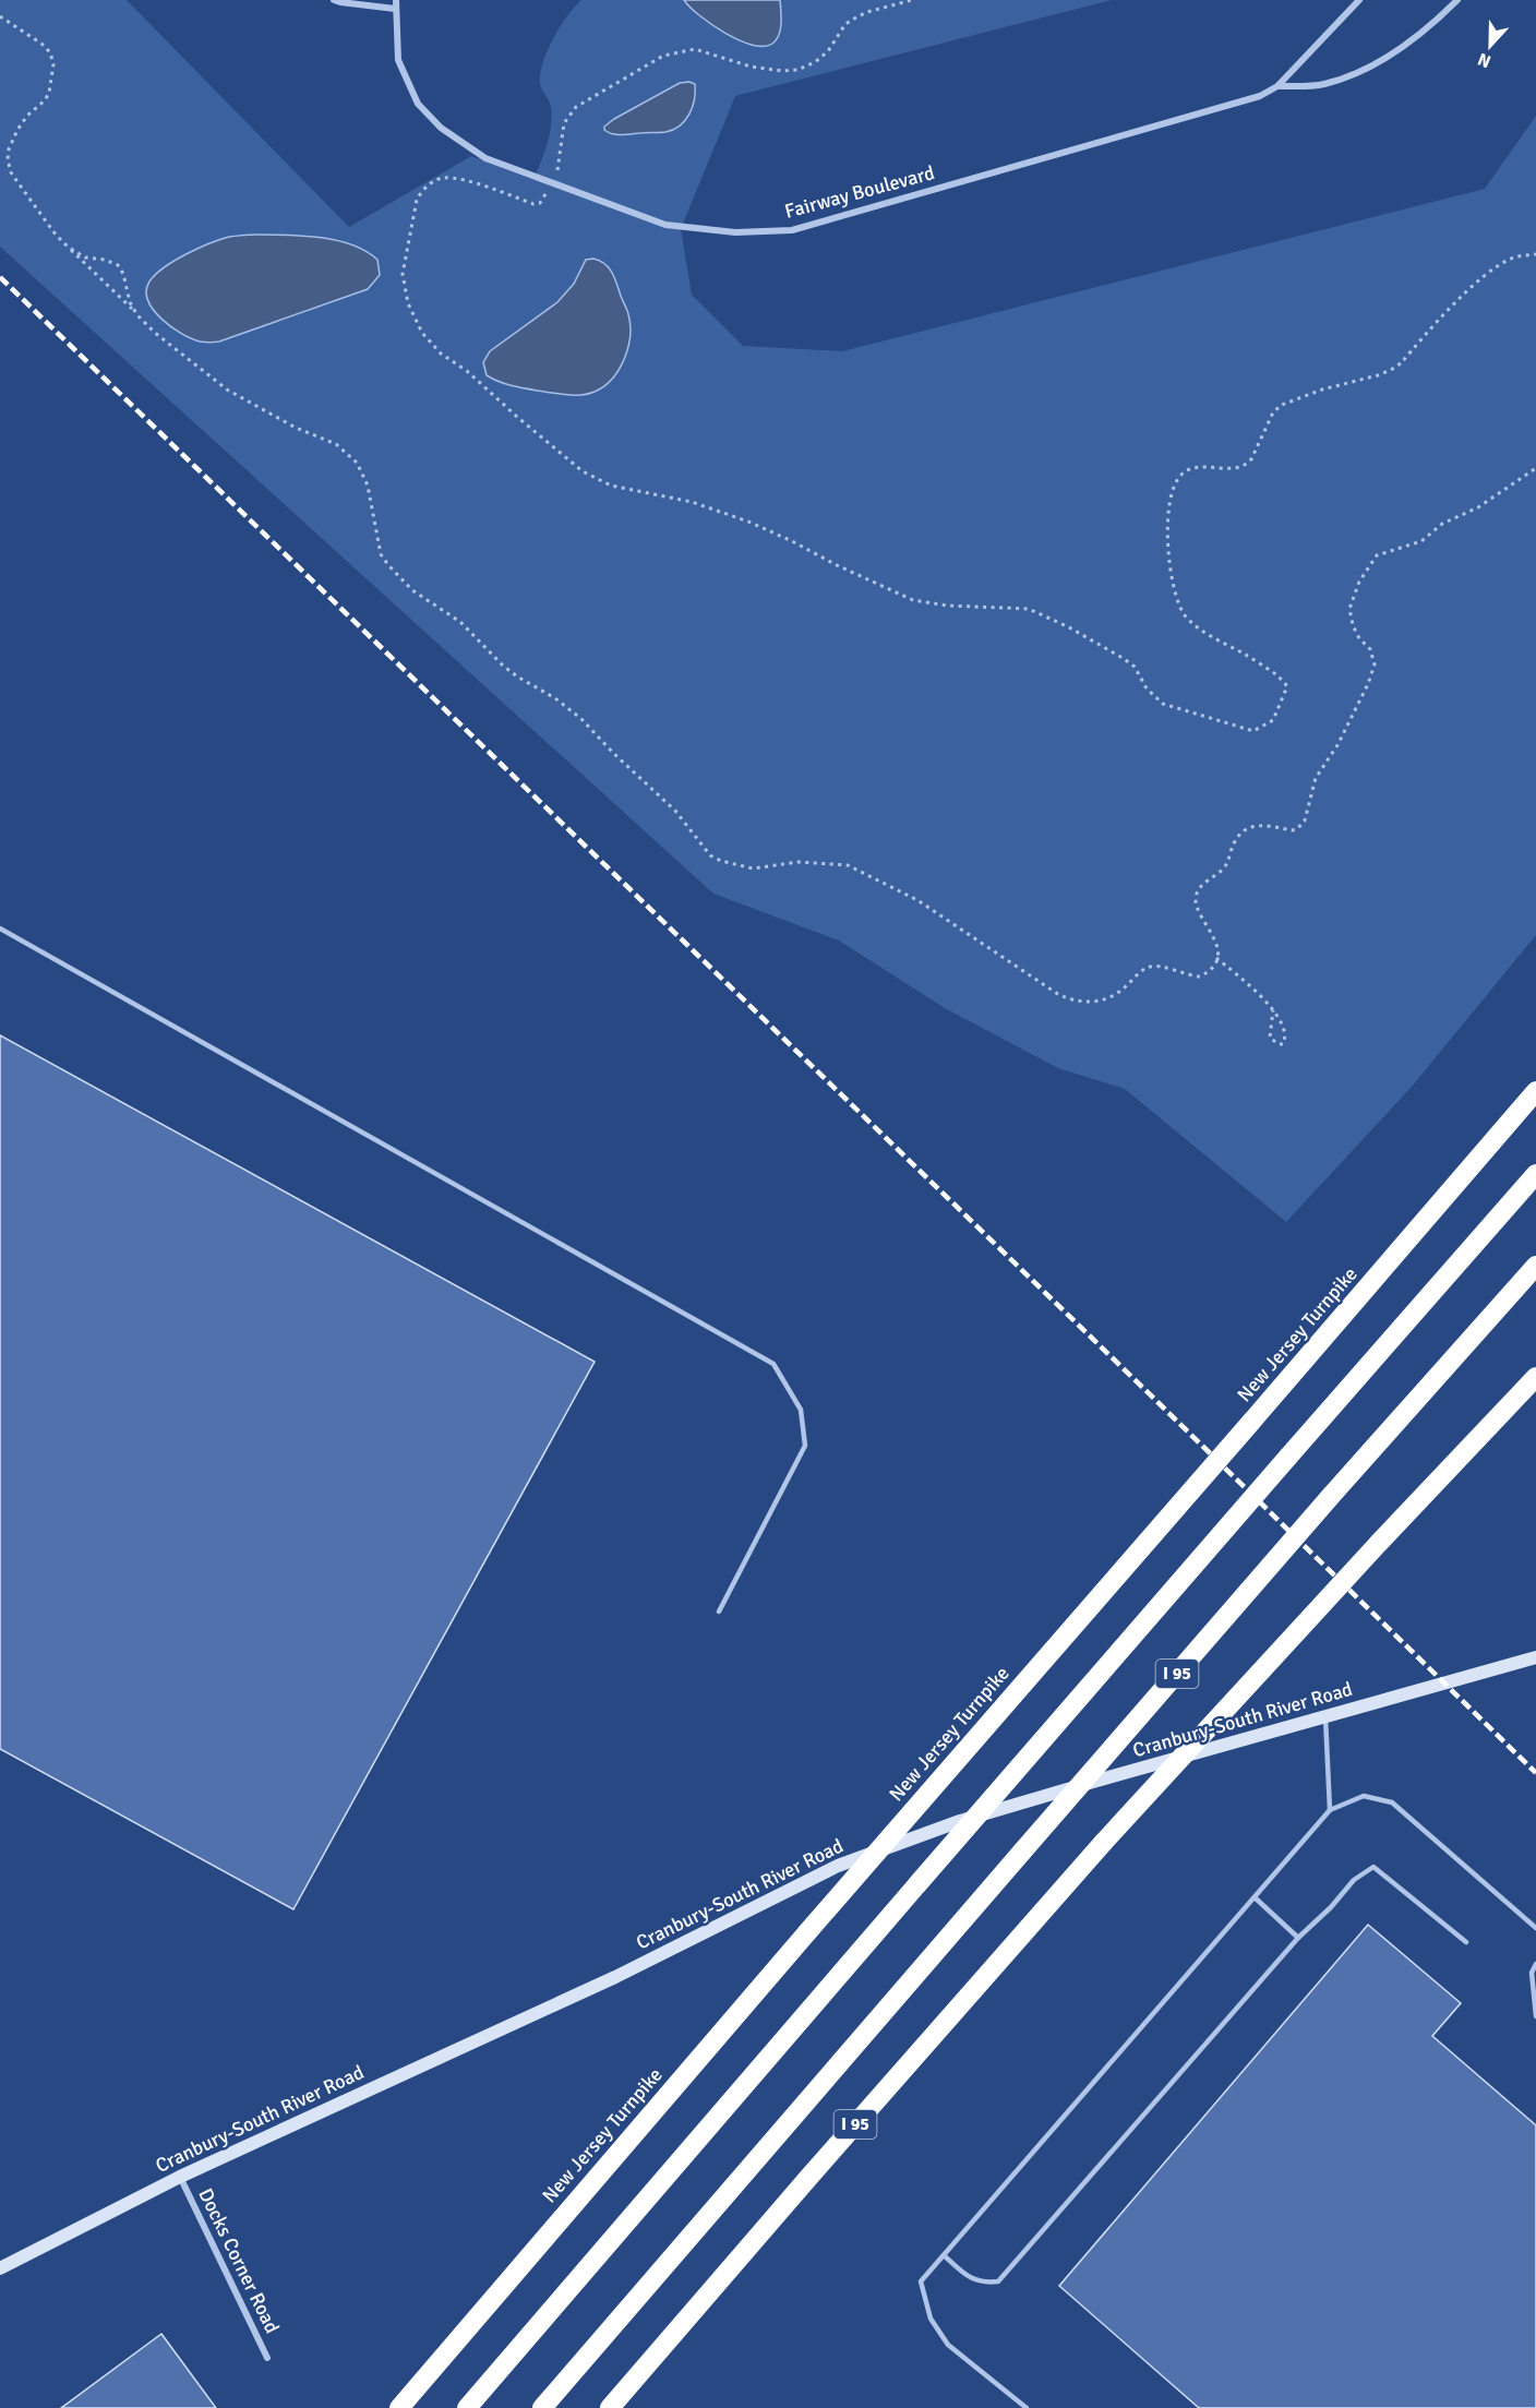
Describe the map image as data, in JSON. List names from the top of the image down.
{
  "streets": {
    "highway": ["New Jersey Turnpike", "I 95"],
    "main road": ["Cranbury-South River Road"],
    "street": ["Fairway Boulevard", "Docks Corner Road"]
  },
  "crossings": [
    ["Cranbury-South River Road", "Docks Corner Road"]
  ],
  "north": "bottom"
}
